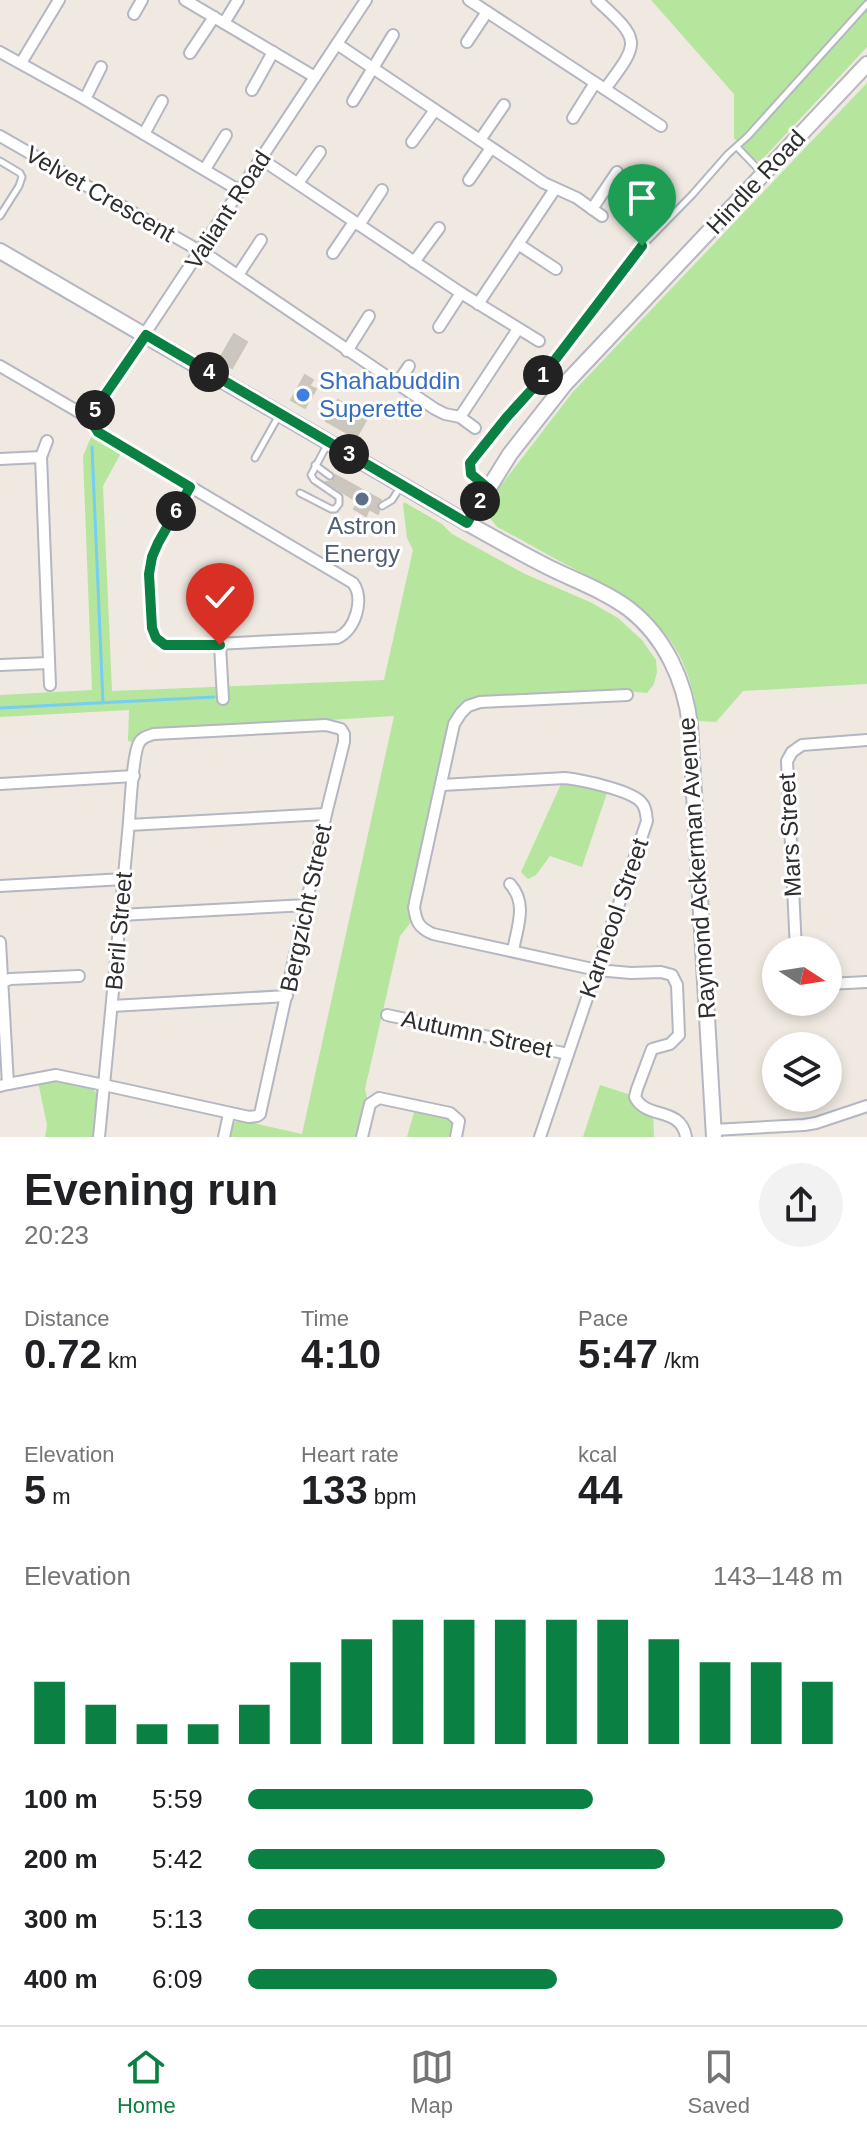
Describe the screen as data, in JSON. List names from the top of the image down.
{
  "streets": {
    "street": [
      "Hindle Road",
      "Velvet Crescent",
      "Valiant Road",
      "Mars Street",
      "Raymond Ackerman Avenue",
      "Bergzicht Street",
      "Karneool Street",
      "Beril Street",
      "Autumn Street"
    ]
  },
  "crossings": [
    ["Hindle Road", "Raymond Ackerman Avenue"],
    ["Velvet Crescent", "Valiant Road"],
    ["Valiant Road", "Raymond Ackerman Avenue"],
    ["Bergzicht Street", "Beril Street"],
    ["Karneool Street", "Autumn Street"]
  ],
  "places": ["Shahabuddin Superette", "Astron Energy"],
  "north": "right",
  "page": {
    "pins": [
      "4",
      "1",
      "5",
      "3",
      "2",
      "6"
    ],
    "heading": ["Evening run", "20:23"],
    "stats": [
      ["Distance", "0.72 km"],
      ["Time", "4:10"],
      ["Pace", "5:47 /km"],
      ["Elevation", "5 m"],
      ["Heart rate", "133 bpm"],
      ["kcal", "44"]
    ],
    "chart": ["Elevation", "143–148 m"],
    "list": [
      {
        "name": "100 m",
        "note": "5:59"
      },
      {
        "name": "200 m",
        "note": "5:42"
      },
      {
        "name": "300 m",
        "note": "5:13"
      },
      {
        "name": "400 m",
        "note": "6:09"
      }
    ],
    "tabs": ["Home", "Map", "Saved"]
  }
}
